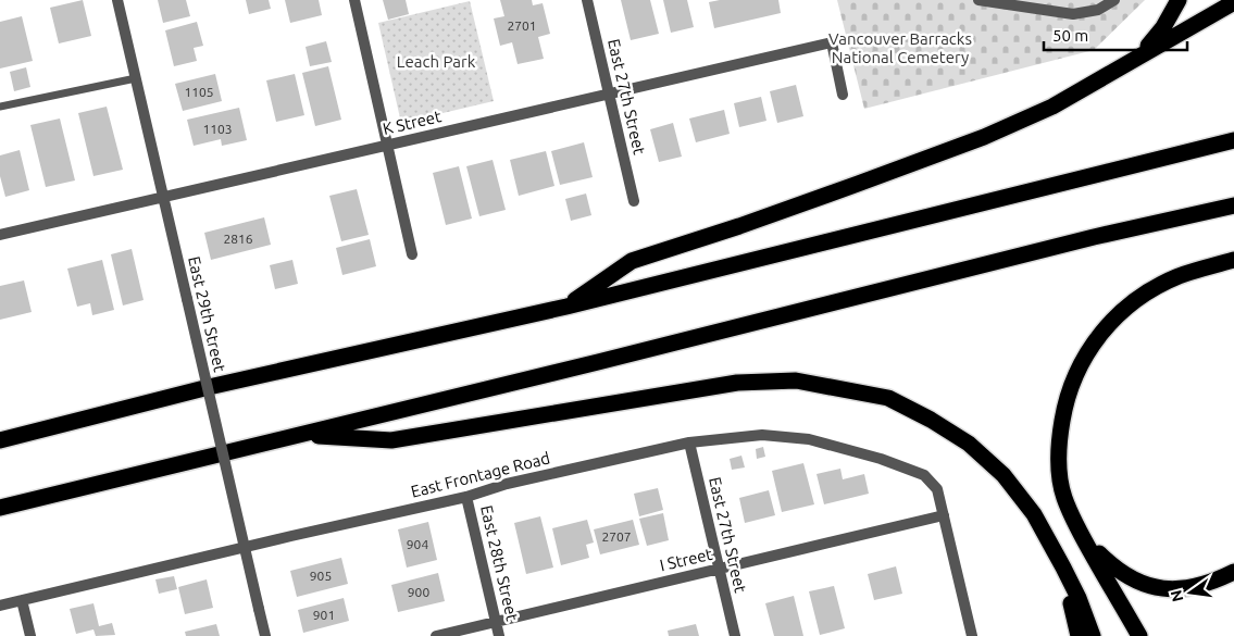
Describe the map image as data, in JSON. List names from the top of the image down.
{
  "streets": {
    "street": [
      "East 27th Street",
      "K Street",
      "East 29th Street",
      "East Frontage Road",
      "I Street",
      "East 28th Street"
    ]
  },
  "crossings": [
    ["East 27th Street", "K Street"],
    ["East 27th Street", "East Frontage Road"],
    ["East 27th Street", "I Street"],
    ["K Street", "East 29th Street"],
    ["East Frontage Road", "I Street"],
    ["East Frontage Road", "East 28th Street"],
    ["I Street", "East 28th Street"]
  ],
  "parks": ["Vancouver Barracks National Cemetery", "Leach Park"],
  "house_numbers": [
    "2701",
    "1105",
    "1103",
    "2816",
    "2707",
    "904",
    "905",
    "900",
    "901"
  ],
  "scale_bar": "50 m",
  "north": "left"
}
